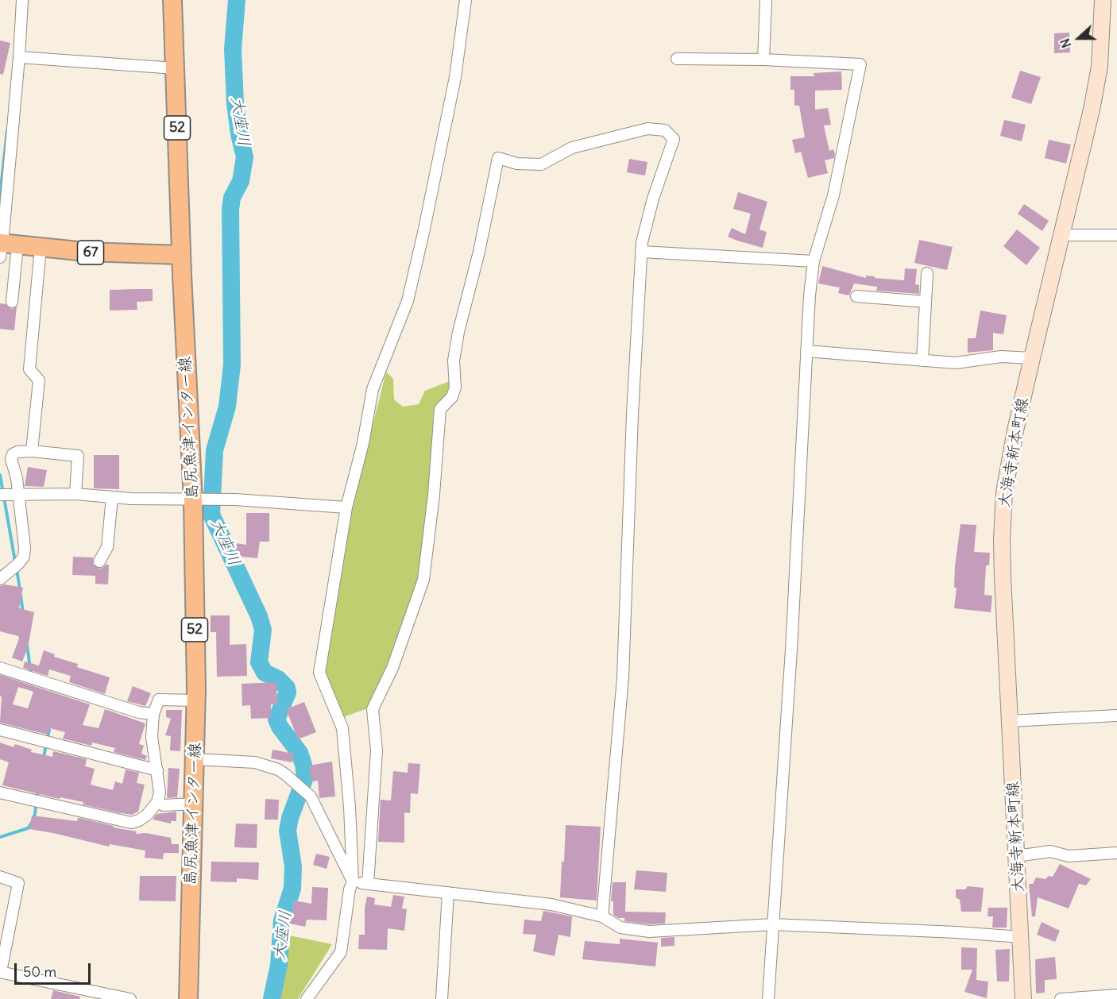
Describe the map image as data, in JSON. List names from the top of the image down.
{
  "streets": {
    "main road": [
      "52",
      "67",
      "島尻魚津インター線",
      "大海寺新本町線"
    ]
  },
  "crossings": [
    ["67", "島尻魚津インター線"]
  ],
  "water": ["大座川"],
  "scale_bar": "50 m",
  "north": "left"
}
